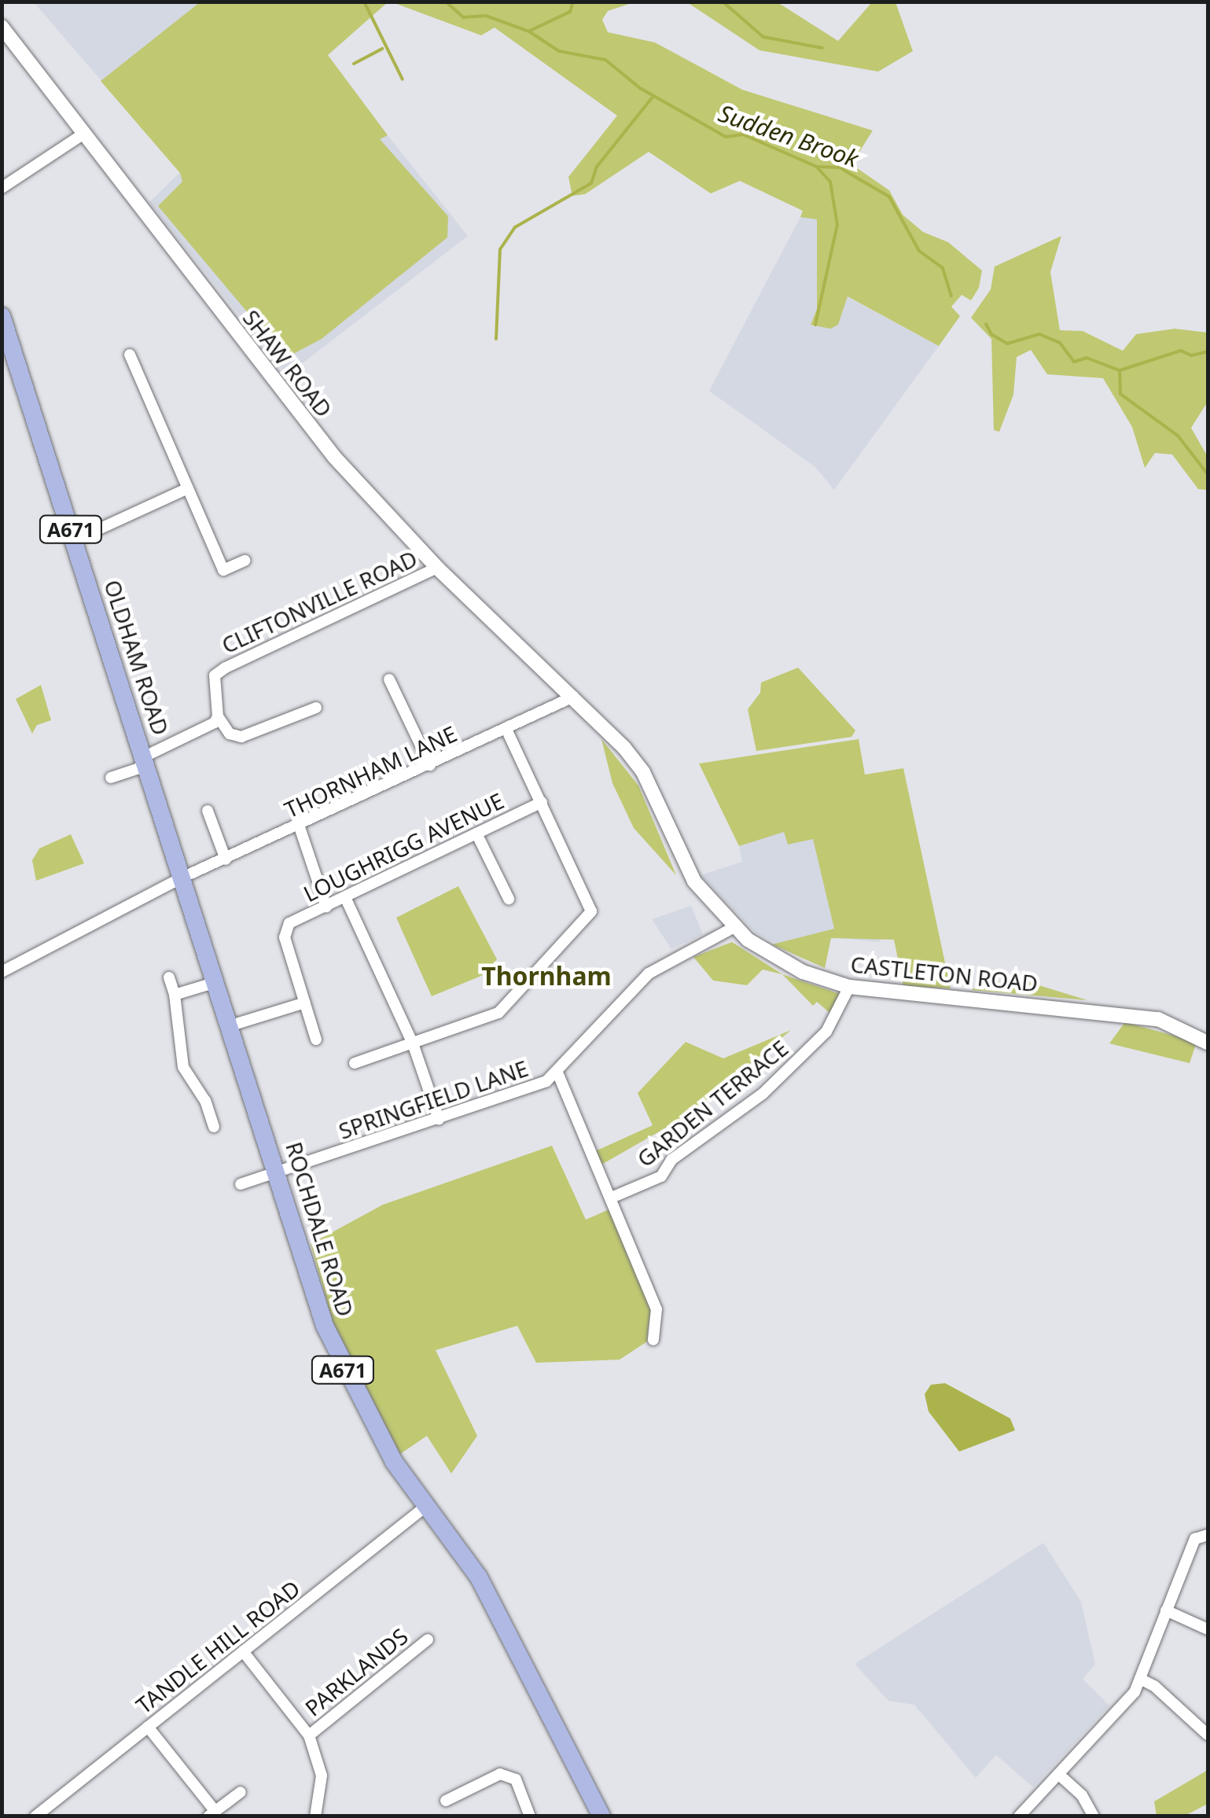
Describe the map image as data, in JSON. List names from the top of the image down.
{
  "streets": {
    "main road": ["A671", "OLDHAM ROAD", "ROCHDALE ROAD"],
    "street": [
      "SHAW ROAD",
      "CLIFTONVILLE ROAD",
      "THORNHAM LANE",
      "LOUGHRIGG AVENUE",
      "CASTLETON ROAD",
      "SPRINGFIELD LANE",
      "GARDEN TERRACE",
      "TANDLE HILL ROAD",
      "PARKLANDS"
    ]
  },
  "crossings": [
    ["SHAW ROAD", "CLIFTONVILLE ROAD"],
    ["SHAW ROAD", "THORNHAM LANE"],
    ["SHAW ROAD", "CASTLETON ROAD"],
    ["OLDHAM ROAD", "THORNHAM LANE"],
    ["OLDHAM ROAD", "ROCHDALE ROAD"],
    ["THORNHAM LANE", "CASTLETON ROAD"],
    ["THORNHAM LANE", "ROCHDALE ROAD"],
    ["CASTLETON ROAD", "SPRINGFIELD LANE"],
    ["CASTLETON ROAD", "GARDEN TERRACE"],
    ["SPRINGFIELD LANE", "ROCHDALE ROAD"],
    ["ROCHDALE ROAD", "TANDLE HILL ROAD"]
  ],
  "districts": ["Thornham"],
  "water": ["Sudden Brook"]
}
